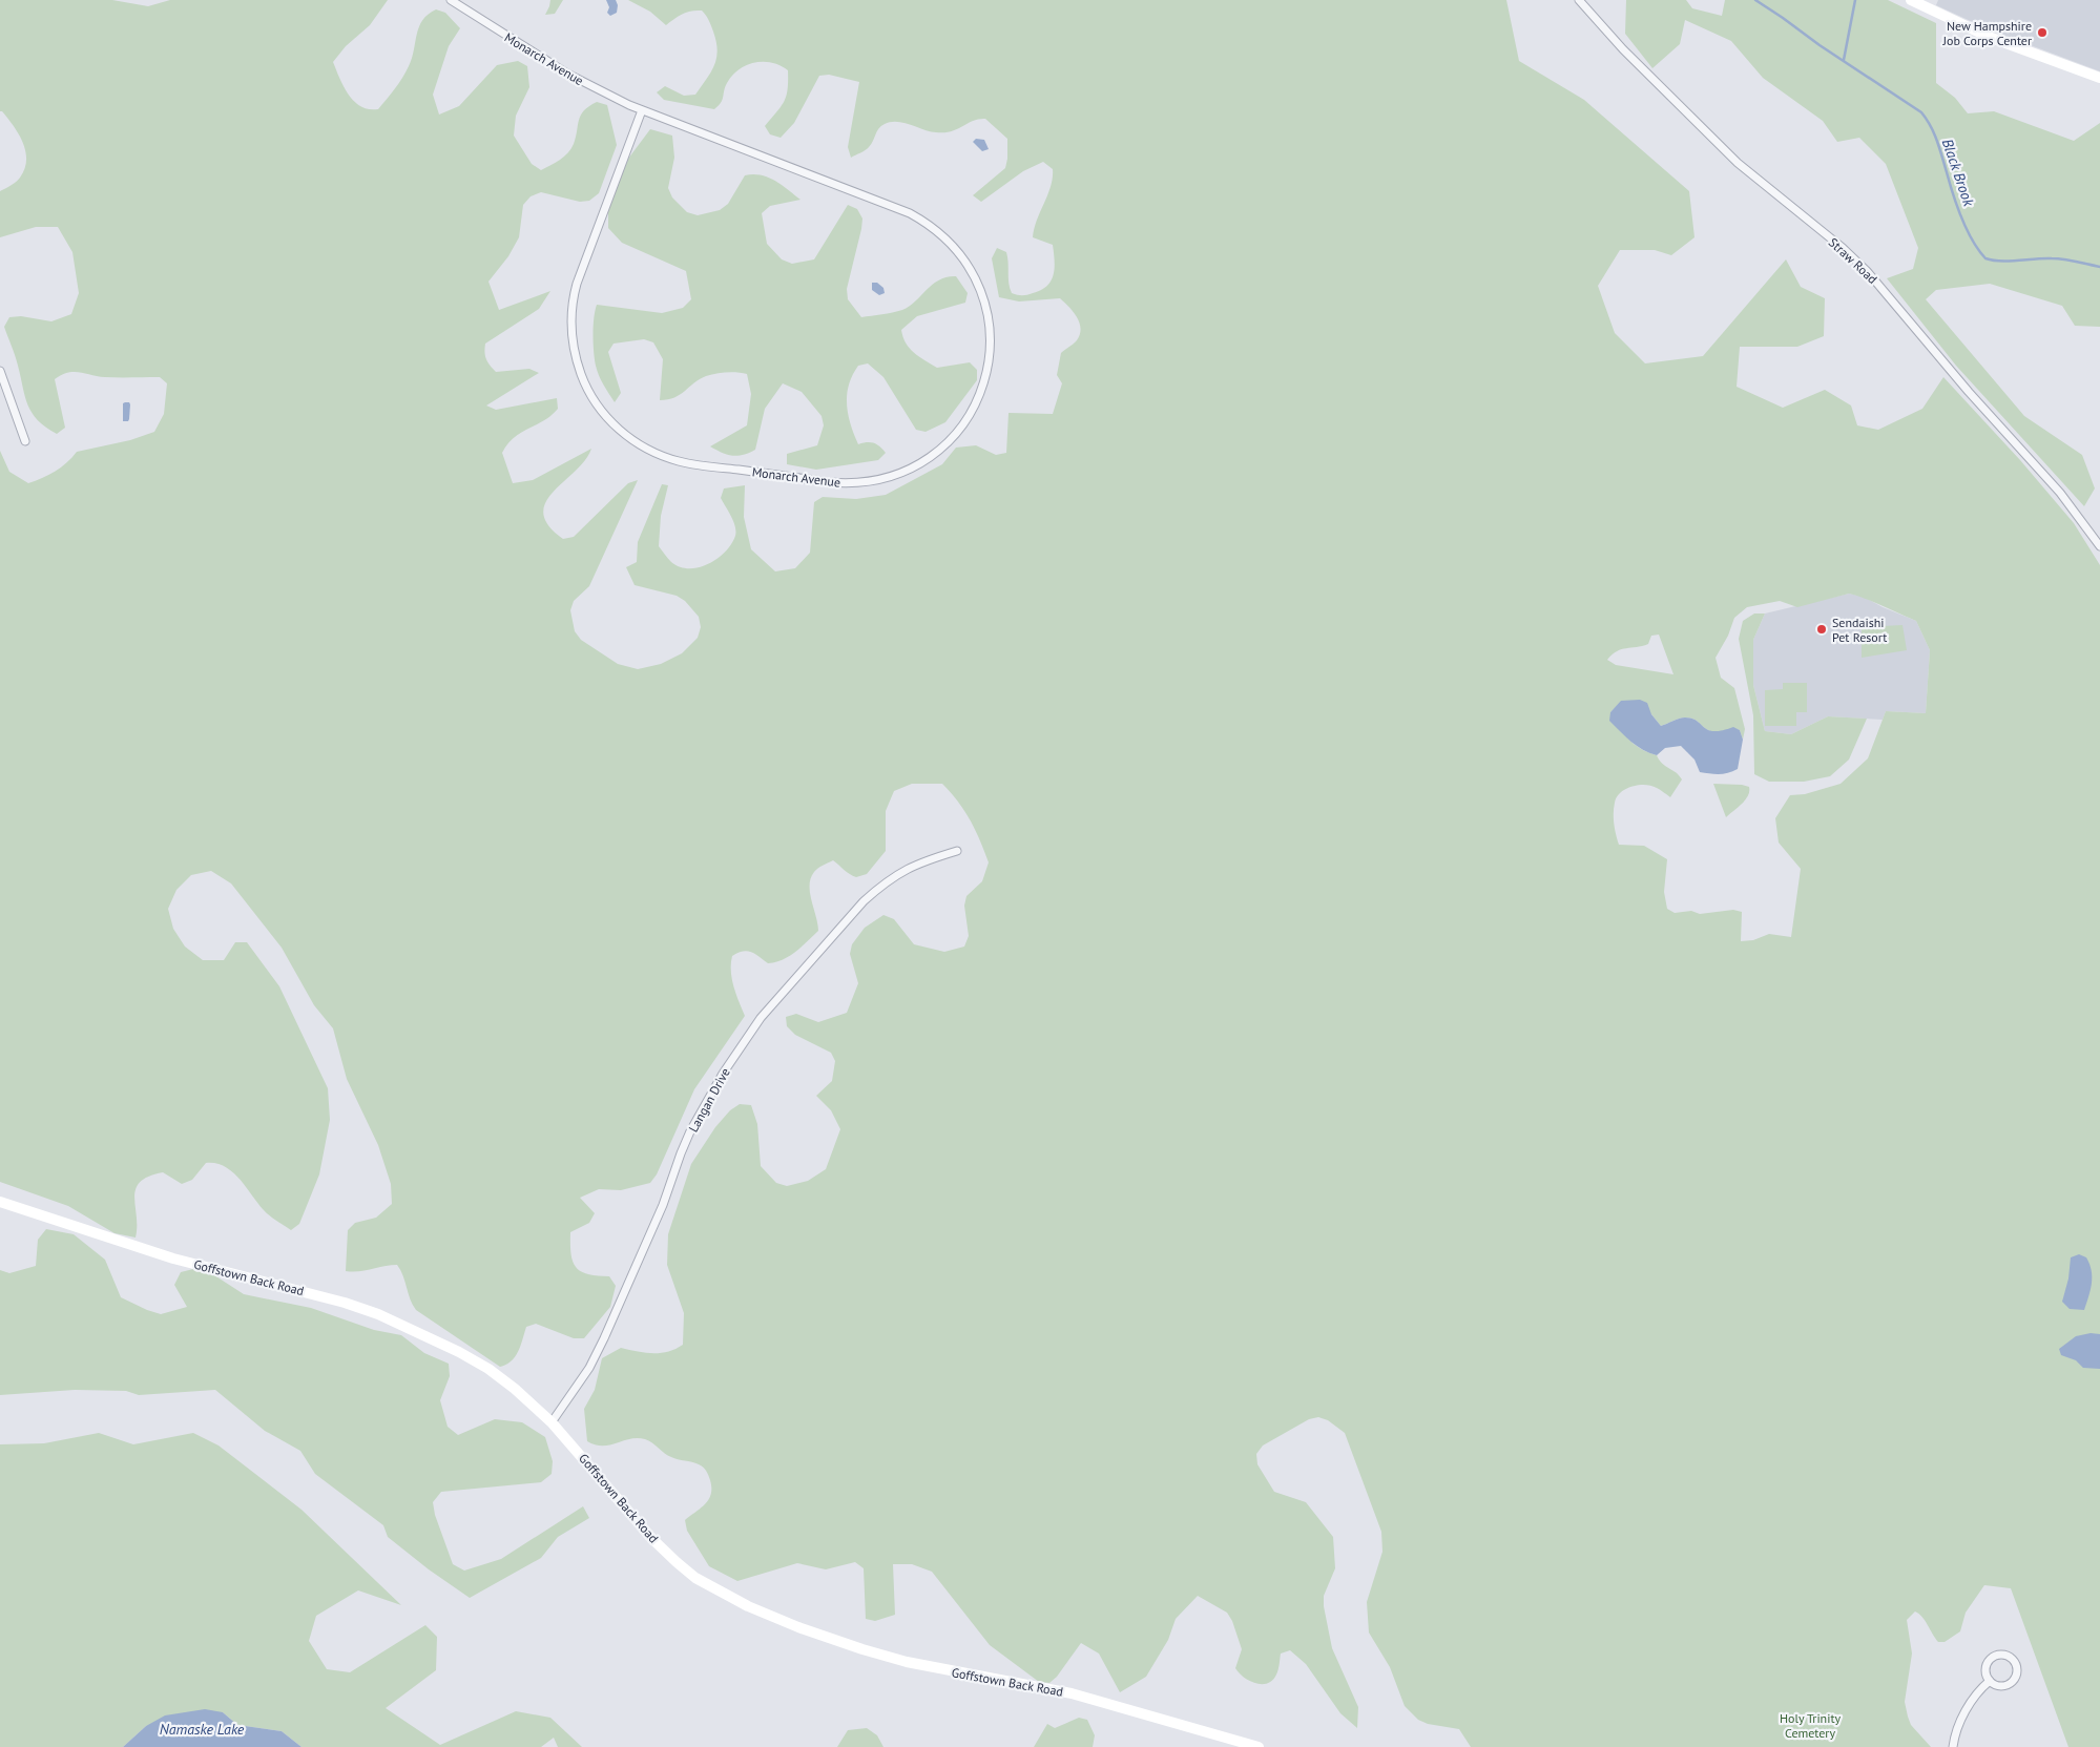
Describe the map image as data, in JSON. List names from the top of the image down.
{
  "streets": {
    "main road": ["Goffstown Back Road"],
    "street": ["Monarch Avenue", "Straw Road", "Langan Drive"]
  },
  "crossings": [
    ["Langan Drive", "Goffstown Back Road"]
  ],
  "water": ["Black Brook", "Namaske Lake"],
  "parks": ["Holy Trinity Cemetery"],
  "places": ["New Hampshire Job Corps Center", "Sendaishi Pet Resort"]
}
